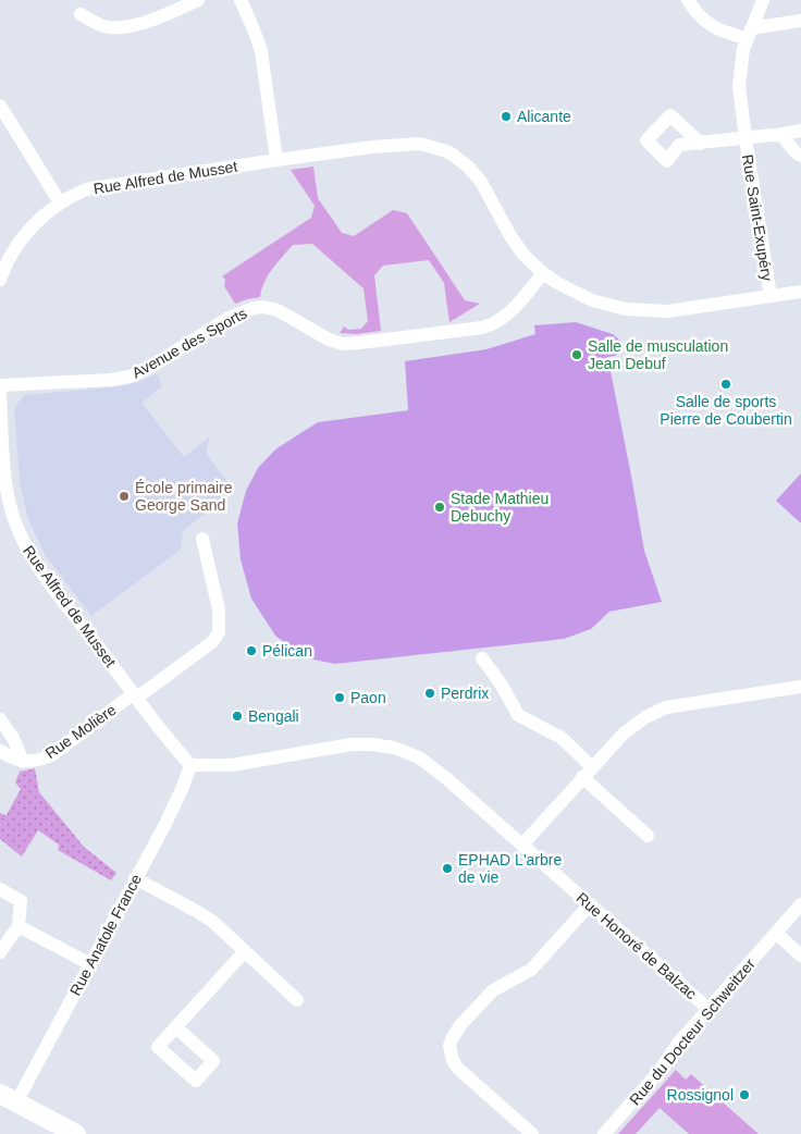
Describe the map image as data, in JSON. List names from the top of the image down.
{
  "streets": {
    "street": [
      "Rue Alfred de Musset",
      "Rue Saint-Exupéry",
      "Avenue des Sports",
      "Rue Molière",
      "Rue Anatole France",
      "Rue Honoré de Balzac",
      "Rue du Docteur Schweitzer"
    ]
  },
  "crossings": [
    ["Rue Alfred de Musset", "Rue Saint-Exupéry"],
    ["Rue Alfred de Musset", "Avenue des Sports"],
    ["Rue Alfred de Musset", "Rue Molière"],
    ["Rue Alfred de Musset", "Rue Anatole France"],
    ["Rue Alfred de Musset", "Rue Honoré de Balzac"],
    ["Rue Anatole France", "Rue Honoré de Balzac"],
    ["Rue Honoré de Balzac", "Rue du Docteur Schweitzer"]
  ],
  "places": [
    "Alicante",
    "Salle de musculation Jean Debuf",
    "Salle de sports Pierre de Coubertin",
    "École primaire George Sand",
    "Stade Mathieu Debuchy",
    "Pélican",
    "Perdrix",
    "Paon",
    "Bengali",
    "EPHAD L'arbre de vie",
    "Rossignol"
  ]
}
